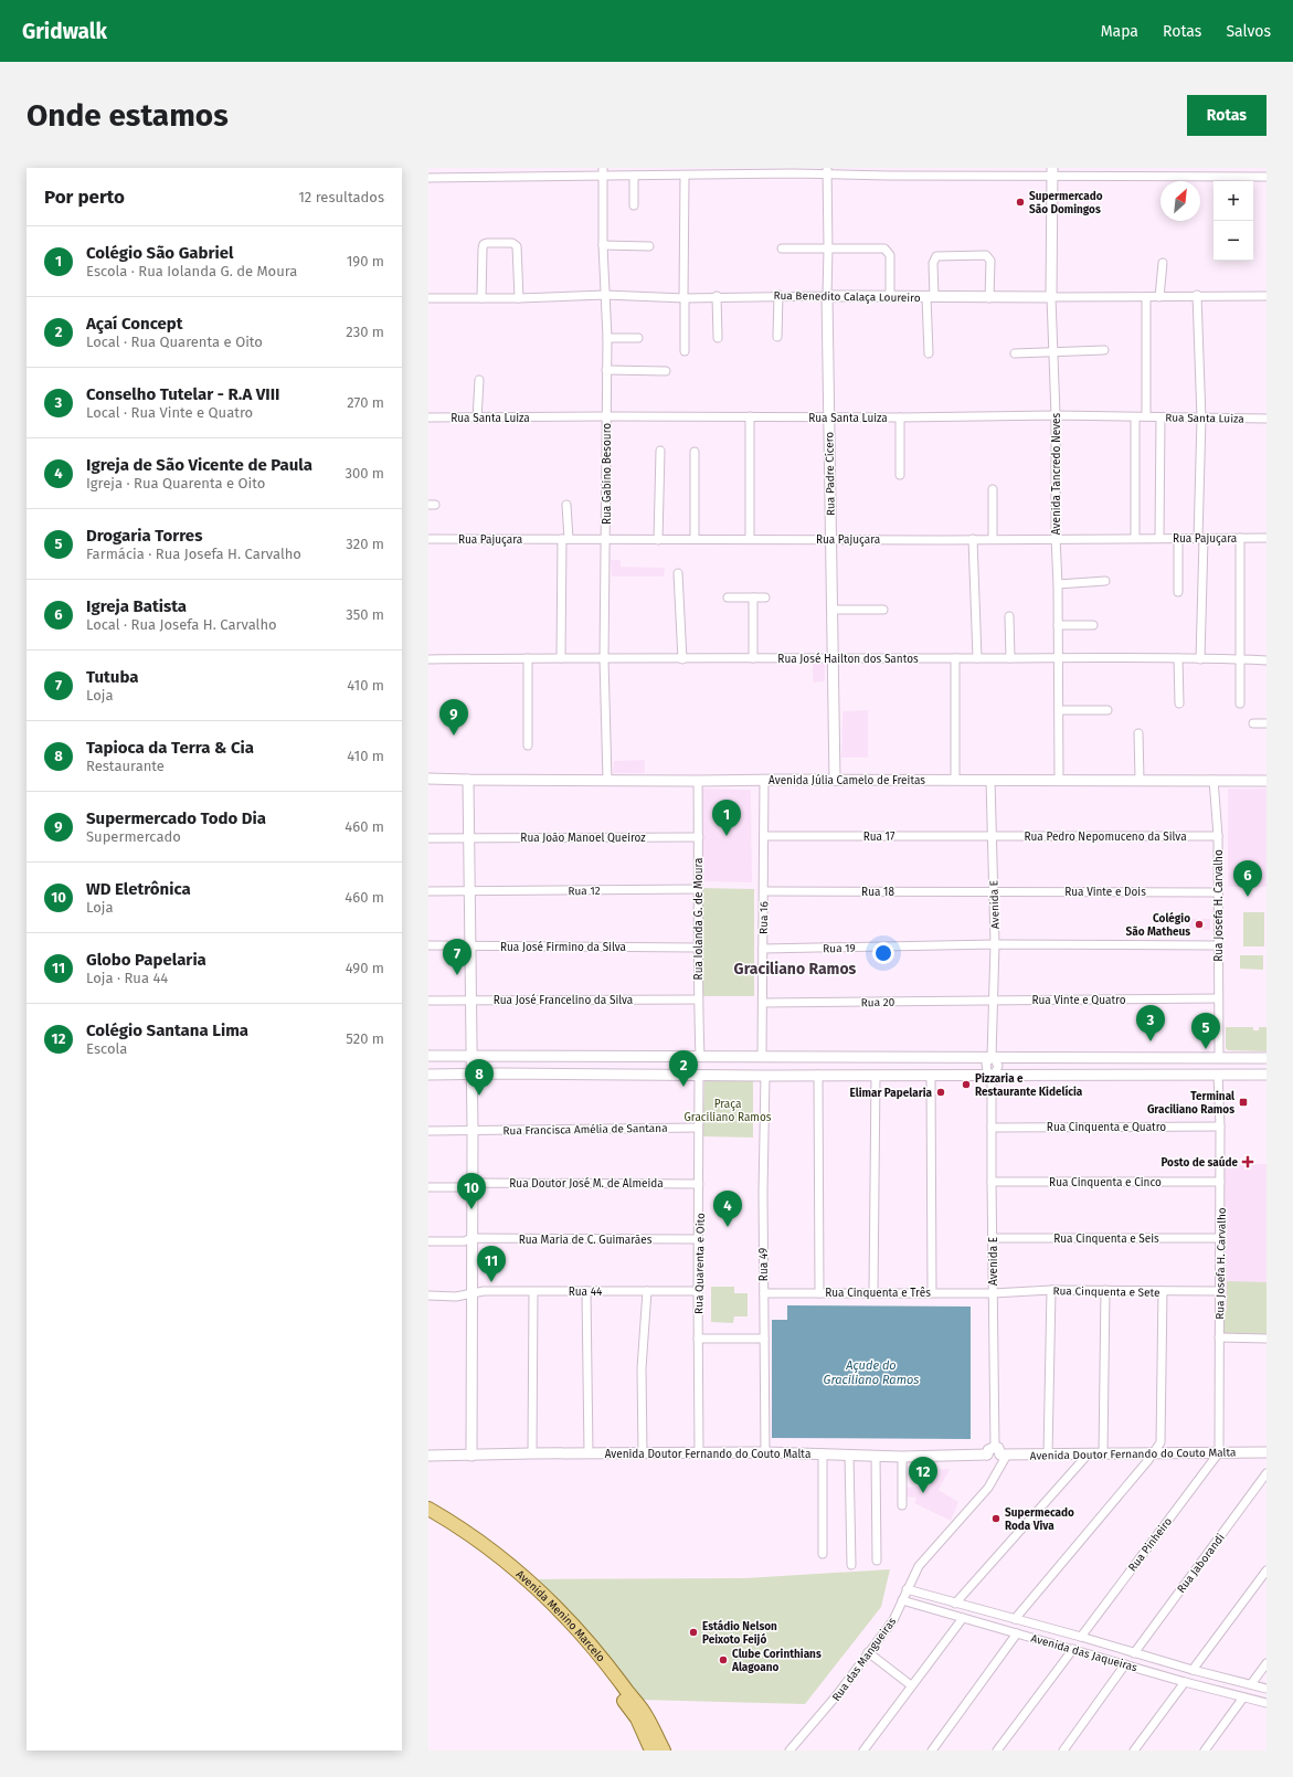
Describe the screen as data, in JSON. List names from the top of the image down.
{
  "streets": {
    "main road": ["Avenida Menino Marcelo"],
    "street": [
      "Rua Benedito Calaça Loureiro",
      "Rua Santa Luiza",
      "Rua Gabino Besouro",
      "Rua Padre Cícero",
      "Avenida Tancredo Neves",
      "Rua Pajuçara",
      "Rua José Hailton dos Santos",
      "Avenida Júlia Camelo de Freitas",
      "Rua 17",
      "Rua Pedro Nepomuceno da Silva",
      "Rua João Manoel Queiroz",
      "Rua 12",
      "Rua 18",
      "Rua Vinte e Dois",
      "Avenida E",
      "Rua Josefa H. Carvalho",
      "Rua 16",
      "Rua Iolanda G. de Moura",
      "Rua José Firmino da Silva",
      "Rua 19",
      "Rua José Francelino da Silva",
      "Rua Vinte e Quatro",
      "Rua 20",
      "Rua Cinquenta e Quatro",
      "Rua Francisca Amélia de Santana",
      "Rua Cinquenta e Cinco",
      "Rua Doutor José M. de Almeida",
      "Rua Cinquenta e Seis",
      "Rua Maria de C. Guimarães",
      "Rua Quarenta e Oito",
      "Rua 49",
      "Rua 44",
      "Rua Cinquenta e Sete",
      "Rua Cinquenta e Três",
      "Avenida Doutor Fernando do Couto Malta",
      "Rua Pinheiro",
      "Rua Jaborandi",
      "Avenida das Jaqueiras",
      "Rua das Mangueiras"
    ]
  },
  "crossings": [
    ["Rua Benedito Calaça Loureiro", "Rua Gabino Besouro"],
    ["Rua Benedito Calaça Loureiro", "Rua Padre Cícero"],
    ["Rua Benedito Calaça Loureiro", "Avenida Tancredo Neves"],
    ["Rua Santa Luiza", "Rua Gabino Besouro"],
    ["Rua Santa Luiza", "Rua Padre Cícero"],
    ["Rua Santa Luiza", "Avenida Tancredo Neves"],
    ["Rua Gabino Besouro", "Rua Pajuçara"],
    ["Rua Gabino Besouro", "Rua José Hailton dos Santos"],
    ["Rua Gabino Besouro", "Avenida Júlia Camelo de Freitas"],
    ["Rua Padre Cícero", "Rua Pajuçara"],
    ["Rua Padre Cícero", "Rua José Hailton dos Santos"],
    ["Rua Padre Cícero", "Avenida Júlia Camelo de Freitas"],
    ["Avenida Tancredo Neves", "Rua Pajuçara"],
    ["Avenida Tancredo Neves", "Rua José Hailton dos Santos"],
    ["Avenida Tancredo Neves", "Avenida Júlia Camelo de Freitas"],
    ["Avenida Júlia Camelo de Freitas", "Avenida E"],
    ["Avenida Júlia Camelo de Freitas", "Rua Josefa H. Carvalho"],
    ["Avenida Júlia Camelo de Freitas", "Rua 16"],
    ["Avenida Júlia Camelo de Freitas", "Rua Iolanda G. de Moura"],
    ["Rua 17", "Rua Pedro Nepomuceno da Silva"],
    ["Rua 17", "Avenida E"],
    ["Rua 17", "Rua 16"],
    ["Rua Pedro Nepomuceno da Silva", "Avenida E"],
    ["Rua Pedro Nepomuceno da Silva", "Rua Josefa H. Carvalho"],
    ["Rua João Manoel Queiroz", "Rua Iolanda G. de Moura"],
    ["Rua 12", "Rua Iolanda G. de Moura"],
    ["Rua 18", "Rua Vinte e Dois"],
    ["Rua 18", "Avenida E"],
    ["Rua 18", "Rua 16"],
    ["Rua Vinte e Dois", "Avenida E"],
    ["Rua Vinte e Dois", "Rua Josefa H. Carvalho"],
    ["Avenida E", "Rua 19"],
    ["Avenida E", "Rua Vinte e Quatro"],
    ["Avenida E", "Rua 20"],
    ["Avenida E", "Rua Cinquenta e Quatro"],
    ["Avenida E", "Rua Cinquenta e Cinco"],
    ["Avenida E", "Rua Cinquenta e Seis"],
    ["Avenida E", "Rua Cinquenta e Sete"],
    ["Avenida E", "Rua Cinquenta e Três"],
    ["Avenida E", "Avenida Doutor Fernando do Couto Malta"],
    ["Avenida E", "Rua das Mangueiras"],
    ["Rua Josefa H. Carvalho", "Rua 19"],
    ["Rua Josefa H. Carvalho", "Rua Vinte e Quatro"],
    ["Rua Josefa H. Carvalho", "Rua Cinquenta e Quatro"],
    ["Rua Josefa H. Carvalho", "Rua Cinquenta e Cinco"],
    ["Rua Josefa H. Carvalho", "Rua Cinquenta e Seis"],
    ["Rua Josefa H. Carvalho", "Rua Cinquenta e Sete"],
    ["Rua Josefa H. Carvalho", "Avenida Doutor Fernando do Couto Malta"],
    ["Rua Josefa H. Carvalho", "Rua Pinheiro"],
    ["Rua 16", "Rua 19"],
    ["Rua 16", "Rua 20"],
    ["Rua Iolanda G. de Moura", "Rua José Firmino da Silva"],
    ["Rua Iolanda G. de Moura", "Rua José Francelino da Silva"],
    ["Rua Vinte e Quatro", "Rua 20"],
    ["Rua Francisca Amélia de Santana", "Rua Quarenta e Oito"],
    ["Rua Doutor José M. de Almeida", "Rua Quarenta e Oito"],
    ["Rua Maria de C. Guimarães", "Rua Quarenta e Oito"],
    ["Rua Quarenta e Oito", "Rua 44"],
    ["Rua Quarenta e Oito", "Avenida Doutor Fernando do Couto Malta"],
    ["Rua 49", "Rua Cinquenta e Três"],
    ["Rua 49", "Avenida Doutor Fernando do Couto Malta"],
    ["Rua Cinquenta e Sete", "Rua Cinquenta e Três"],
    ["Avenida Doutor Fernando do Couto Malta", "Rua Pinheiro"],
    ["Avenida Doutor Fernando do Couto Malta", "Rua das Mangueiras"],
    ["Rua Pinheiro", "Avenida das Jaqueiras"],
    ["Rua Jaborandi", "Avenida das Jaqueiras"],
    ["Avenida das Jaqueiras", "Rua das Mangueiras"]
  ],
  "districts": ["Graciliano Ramos"],
  "water": ["Açude do Graciliano Ramos"],
  "parks": ["Praça Graciliano Ramos"],
  "places": {
    "other": [
      "Supermercado São Domingos",
      "Colégio São Matheus",
      "Pizzaria e Restaurante Kidelícia",
      "Elimar Papelaria",
      "Supermecado Roda Viva",
      "Estádio Nelson Peixoto Feijó",
      "Clube Corinthians Alagoano"
    ],
    "transit": ["Terminal Graciliano Ramos"],
    "health": ["Posto de saúde"]
  },
  "north": "top right",
  "page": {
    "header": "Gridwalk",
    "nav": ["Mapa", "Rotas", "Salvos"],
    "buttons": "Rotas",
    "title": "Onde estamos",
    "heading": ["Por perto", "12 resultados"],
    "map_buttons": ["+", "−"],
    "list": [
      {
        "mark": "1",
        "name": "Colégio São Gabriel",
        "note": "Escola · Rua Iolanda G. de Moura",
        "value": "190 m"
      },
      {
        "mark": "2",
        "name": "Açaí Concept",
        "note": "Local · Rua Quarenta e Oito",
        "value": "230 m"
      },
      {
        "mark": "3",
        "name": "Conselho Tutelar - R.A VIII",
        "note": "Local · Rua Vinte e Quatro",
        "value": "270 m"
      },
      {
        "mark": "4",
        "name": "Igreja de São Vicente de Paula",
        "note": "Igreja · Rua Quarenta e Oito",
        "value": "300 m"
      },
      {
        "mark": "5",
        "name": "Drogaria Torres",
        "note": "Farmácia · Rua Josefa H. Carvalho",
        "value": "320 m"
      },
      {
        "mark": "6",
        "name": "Igreja Batista",
        "note": "Local · Rua Josefa H. Carvalho",
        "value": "350 m"
      },
      {
        "mark": "7",
        "name": "Tutuba",
        "note": "Loja",
        "value": "410 m"
      },
      {
        "mark": "8",
        "name": "Tapioca da Terra & Cia",
        "note": "Restaurante",
        "value": "410 m"
      },
      {
        "mark": "9",
        "name": "Supermercado Todo Dia",
        "note": "Supermercado",
        "value": "460 m"
      },
      {
        "mark": "10",
        "name": "WD Eletrônica",
        "note": "Loja",
        "value": "460 m"
      },
      {
        "mark": "11",
        "name": "Globo Papelaria",
        "note": "Loja · Rua 44",
        "value": "490 m"
      },
      {
        "mark": "12",
        "name": "Colégio Santana Lima",
        "note": "Escola",
        "value": "520 m"
      }
    ],
    "pins": [
      "9",
      "1",
      "6",
      "7",
      "3",
      "5",
      "2",
      "8",
      "10",
      "4",
      "11",
      "12"
    ]
  }
}
